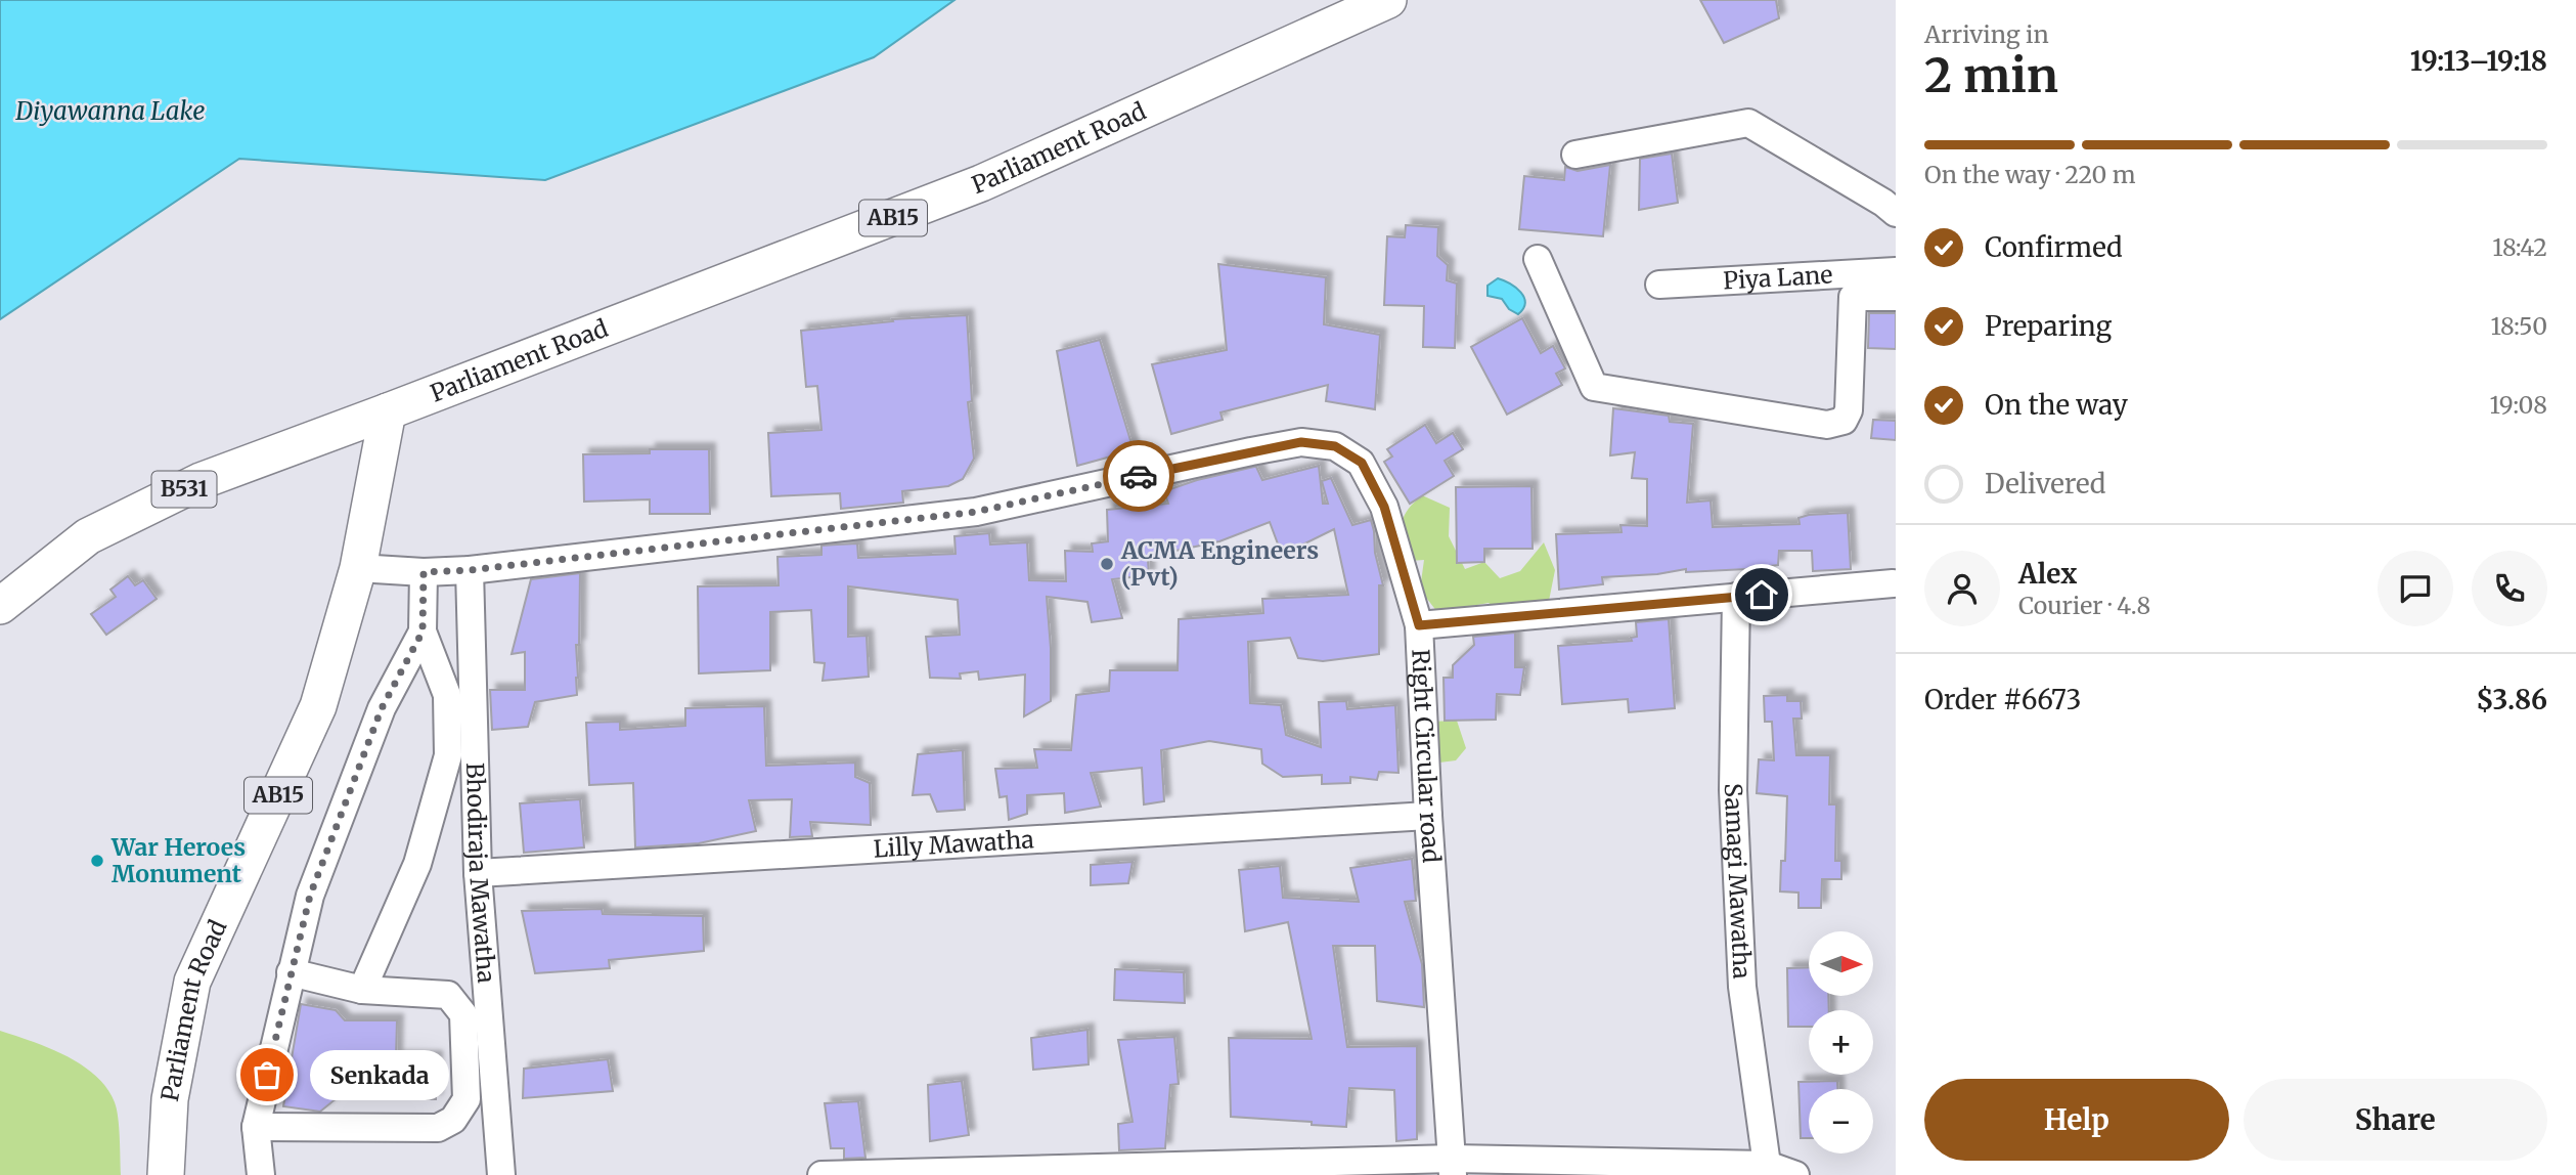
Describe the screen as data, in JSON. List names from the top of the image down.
{
  "streets": {
    "main road": ["Parliament Road", "AB15", "B531"],
    "street": [
      "Piya Lane",
      "Right Circular road",
      "Lilly Mawatha",
      "Bhodiraja Mawatha",
      "Samagi Mawatha"
    ]
  },
  "crossings": [
    ["Parliament Road", "B531"],
    ["Parliament Road", "Right Circular road"],
    ["Right Circular road", "Lilly Mawatha"],
    ["Right Circular road", "Bhodiraja Mawatha"],
    ["Lilly Mawatha", "Bhodiraja Mawatha"]
  ],
  "water": ["Diyawanna Lake"],
  "places": ["ACMA Engineers (Pvt)", "War Heroes Monument", "Senkada"],
  "north": "right",
  "page": {
    "heading": ["2 min", "Arriving in", "19:13–19:18"],
    "panel": [
      "Alex",
      "Courier · 4.8",
      "Order #6673",
      "$3.86"
    ],
    "bar": "On the way · 220 m",
    "list": [
      ["Confirmed", "18:42"],
      ["Preparing", "18:50"],
      ["On the way", "19:08"],
      "Delivered"
    ],
    "map_buttons": ["+", "−"],
    "bubble": "Senkada",
    "buttons": ["Help", "Share"]
  }
}
